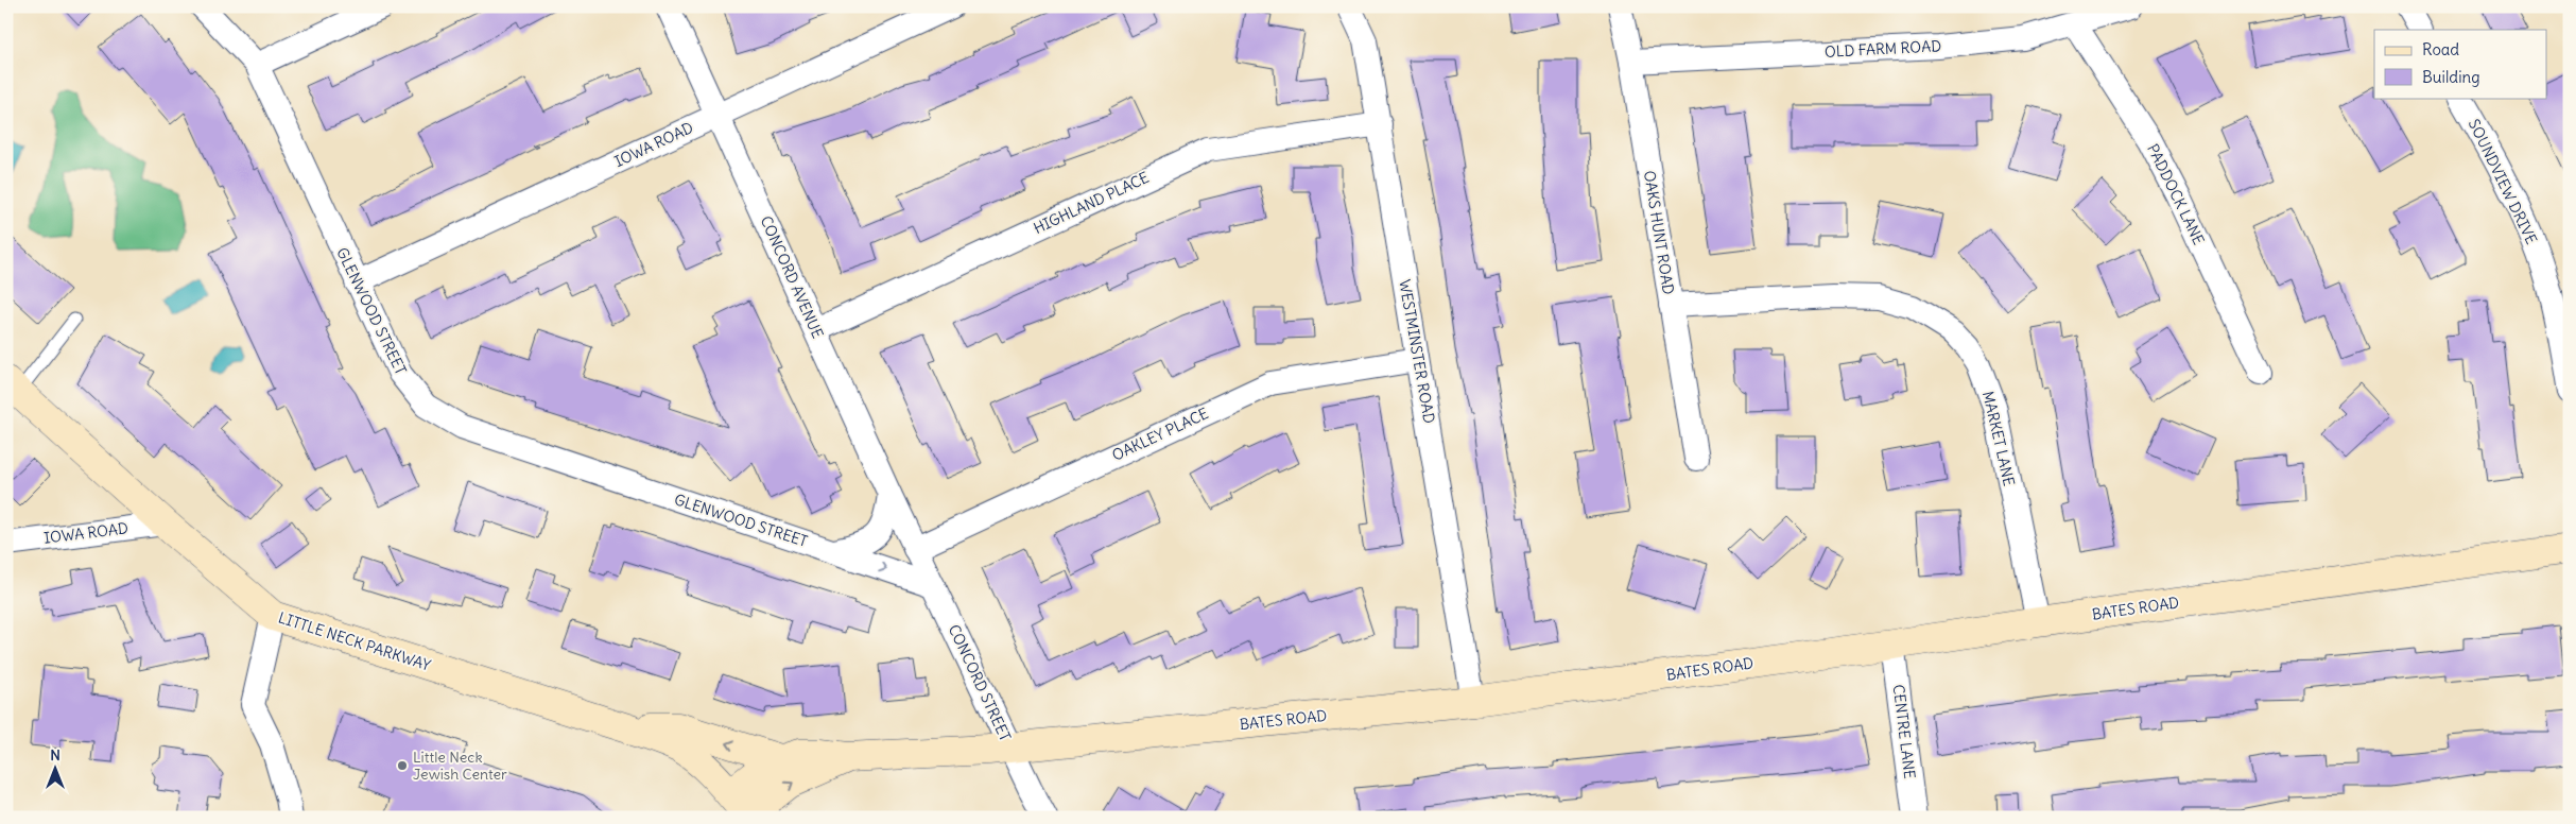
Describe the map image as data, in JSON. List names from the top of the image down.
{
  "streets": {
    "street": [
      "OLD FARM ROAD",
      "IOWA ROAD",
      "SOUNDVIEW DRIVE",
      "PADDOCK LANE",
      "HIGHLAND PLACE",
      "OAKS HUNT ROAD",
      "CONCORD AVENUE",
      "GLENWOOD STREET",
      "WESTMINSTER ROAD",
      "OAKLEY PLACE",
      "MARKET LANE",
      "BATES ROAD",
      "LITTLE NECK PARKWAY",
      "CONCORD STREET",
      "CENTRE LANE"
    ]
  },
  "crossings": [
    ["OLD FARM ROAD", "PADDOCK LANE"],
    ["OLD FARM ROAD", "OAKS HUNT ROAD"],
    ["IOWA ROAD", "CONCORD AVENUE"],
    ["IOWA ROAD", "GLENWOOD STREET"],
    ["IOWA ROAD", "LITTLE NECK PARKWAY"],
    ["HIGHLAND PLACE", "CONCORD AVENUE"],
    ["HIGHLAND PLACE", "WESTMINSTER ROAD"],
    ["OAKS HUNT ROAD", "MARKET LANE"],
    ["CONCORD AVENUE", "OAKLEY PLACE"],
    ["CONCORD AVENUE", "CONCORD STREET"],
    ["GLENWOOD STREET", "CONCORD STREET"],
    ["WESTMINSTER ROAD", "OAKLEY PLACE"],
    ["WESTMINSTER ROAD", "BATES ROAD"],
    ["OAKLEY PLACE", "CONCORD STREET"],
    ["MARKET LANE", "BATES ROAD"],
    ["BATES ROAD", "LITTLE NECK PARKWAY"],
    ["BATES ROAD", "CONCORD STREET"],
    ["BATES ROAD", "CENTRE LANE"]
  ],
  "places": ["Little Neck Jewish Center"],
  "legend": ["Road", "Building"],
  "north": "top"
}
